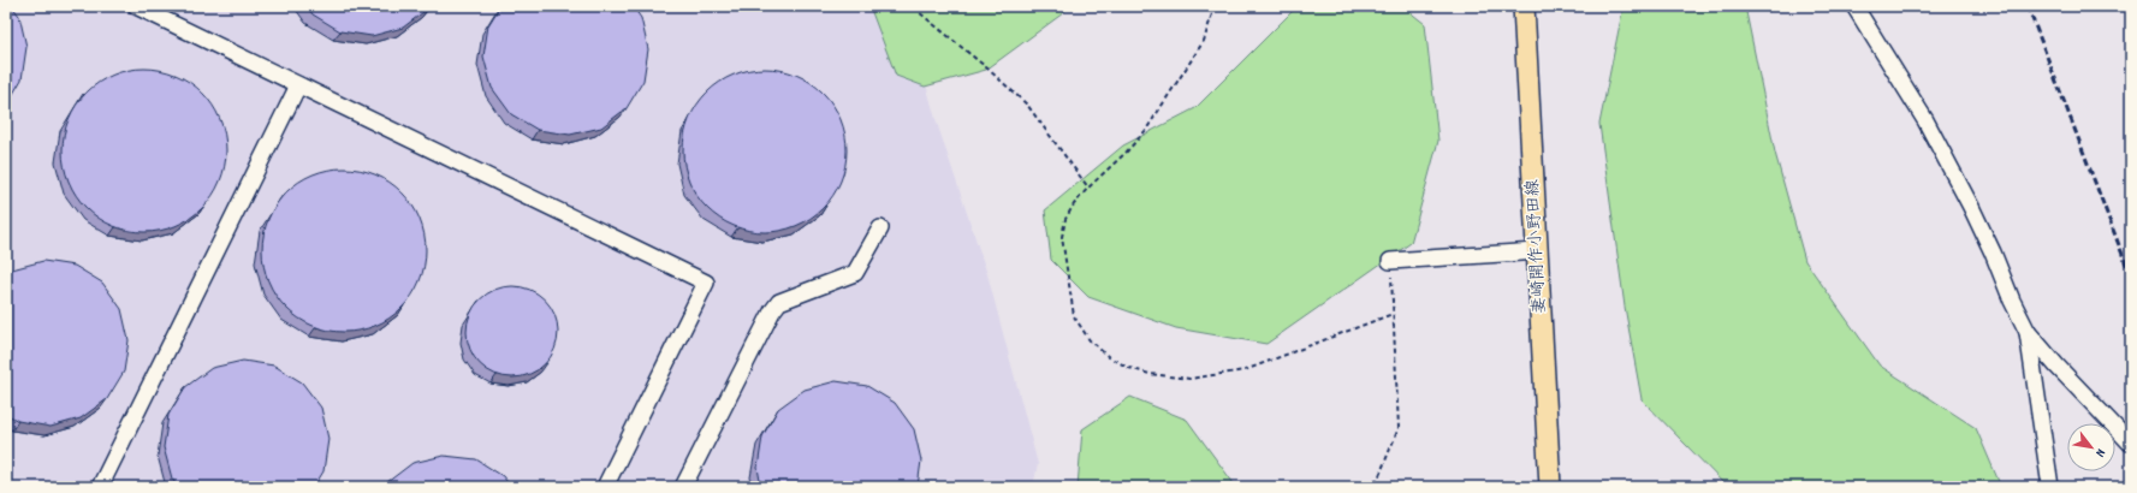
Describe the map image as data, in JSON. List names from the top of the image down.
{
  "streets": {
    "main road": ["妻崎開作小野田線"]
  },
  "north": "bottom right"
}
